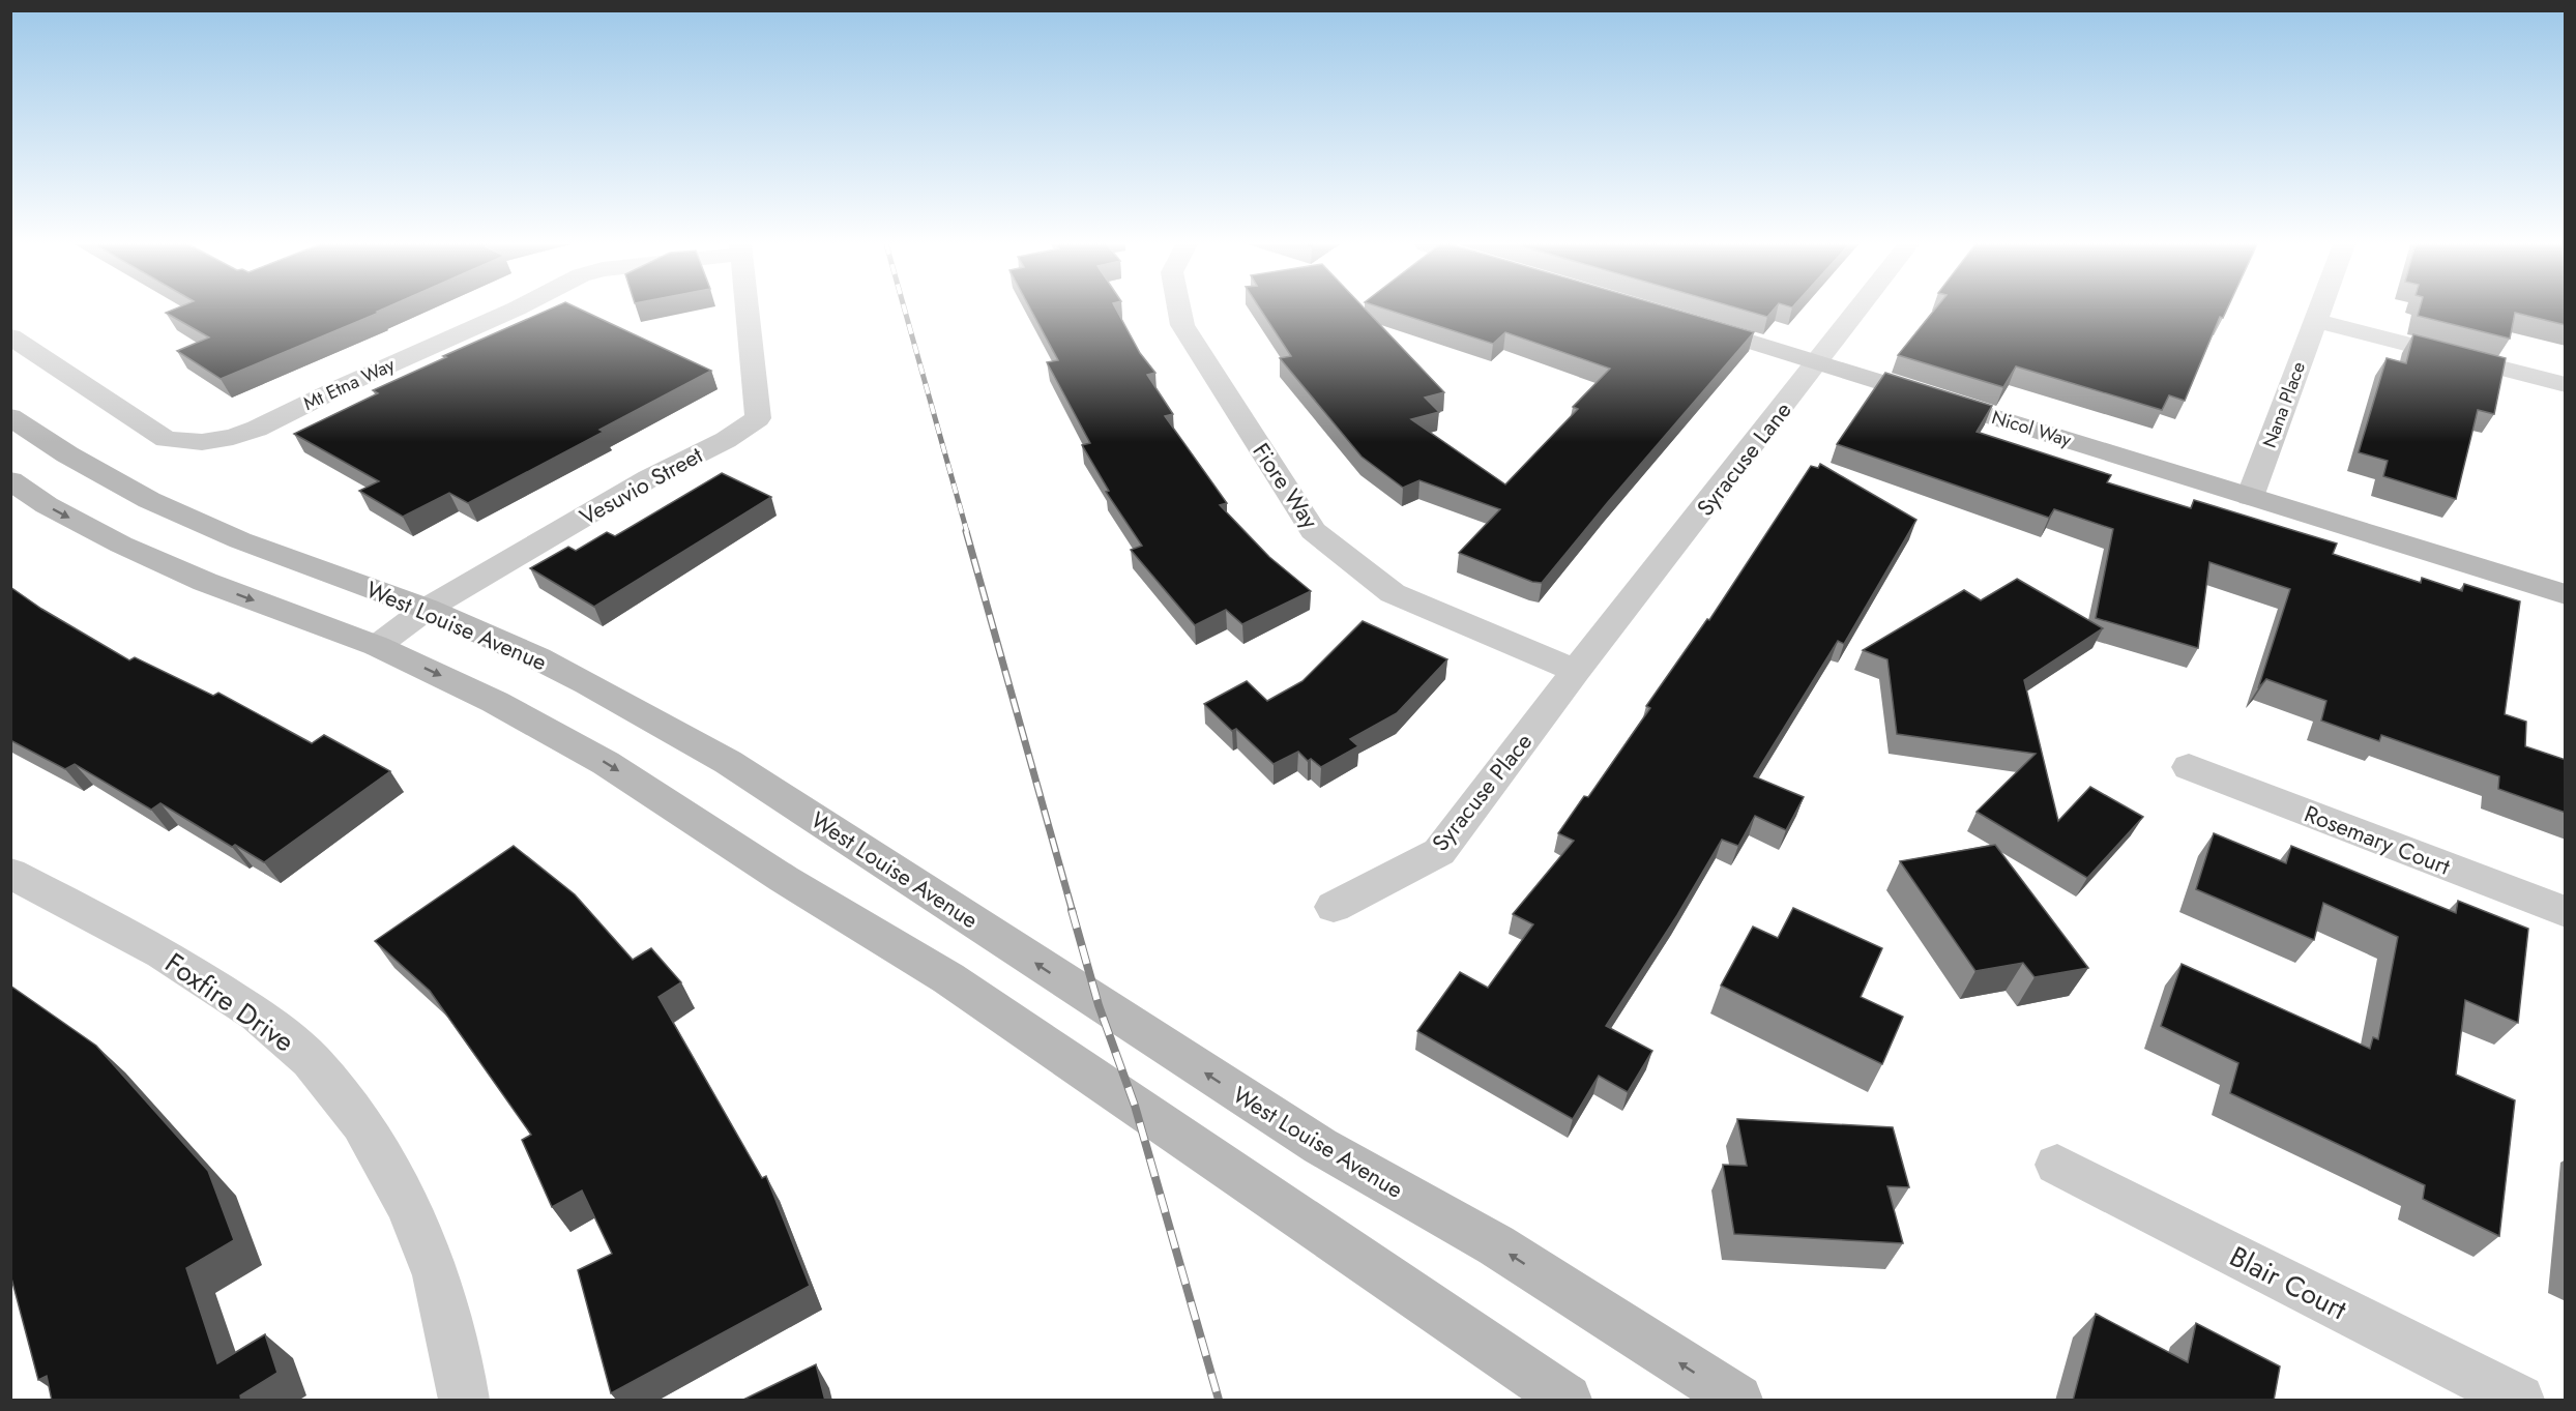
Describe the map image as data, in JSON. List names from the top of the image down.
{
  "streets": {
    "main road": ["Nicol Way", "West Louise Avenue"],
    "street": [
      "Mt Etna Way",
      "Nana Place",
      "Syracuse Lane",
      "Vesuvio Street",
      "Fiore Way",
      "Syracuse Place",
      "Rosemary Court",
      "Foxfire Drive",
      "Blair Court"
    ]
  },
  "crossings": [
    ["Nana Place", "Nicol Way"],
    ["Nicol Way", "Syracuse Lane"],
    ["Syracuse Lane", "Fiore Way"],
    ["Syracuse Lane", "Syracuse Place"],
    ["Vesuvio Street", "West Louise Avenue"],
    ["Fiore Way", "Syracuse Place"]
  ]
}
